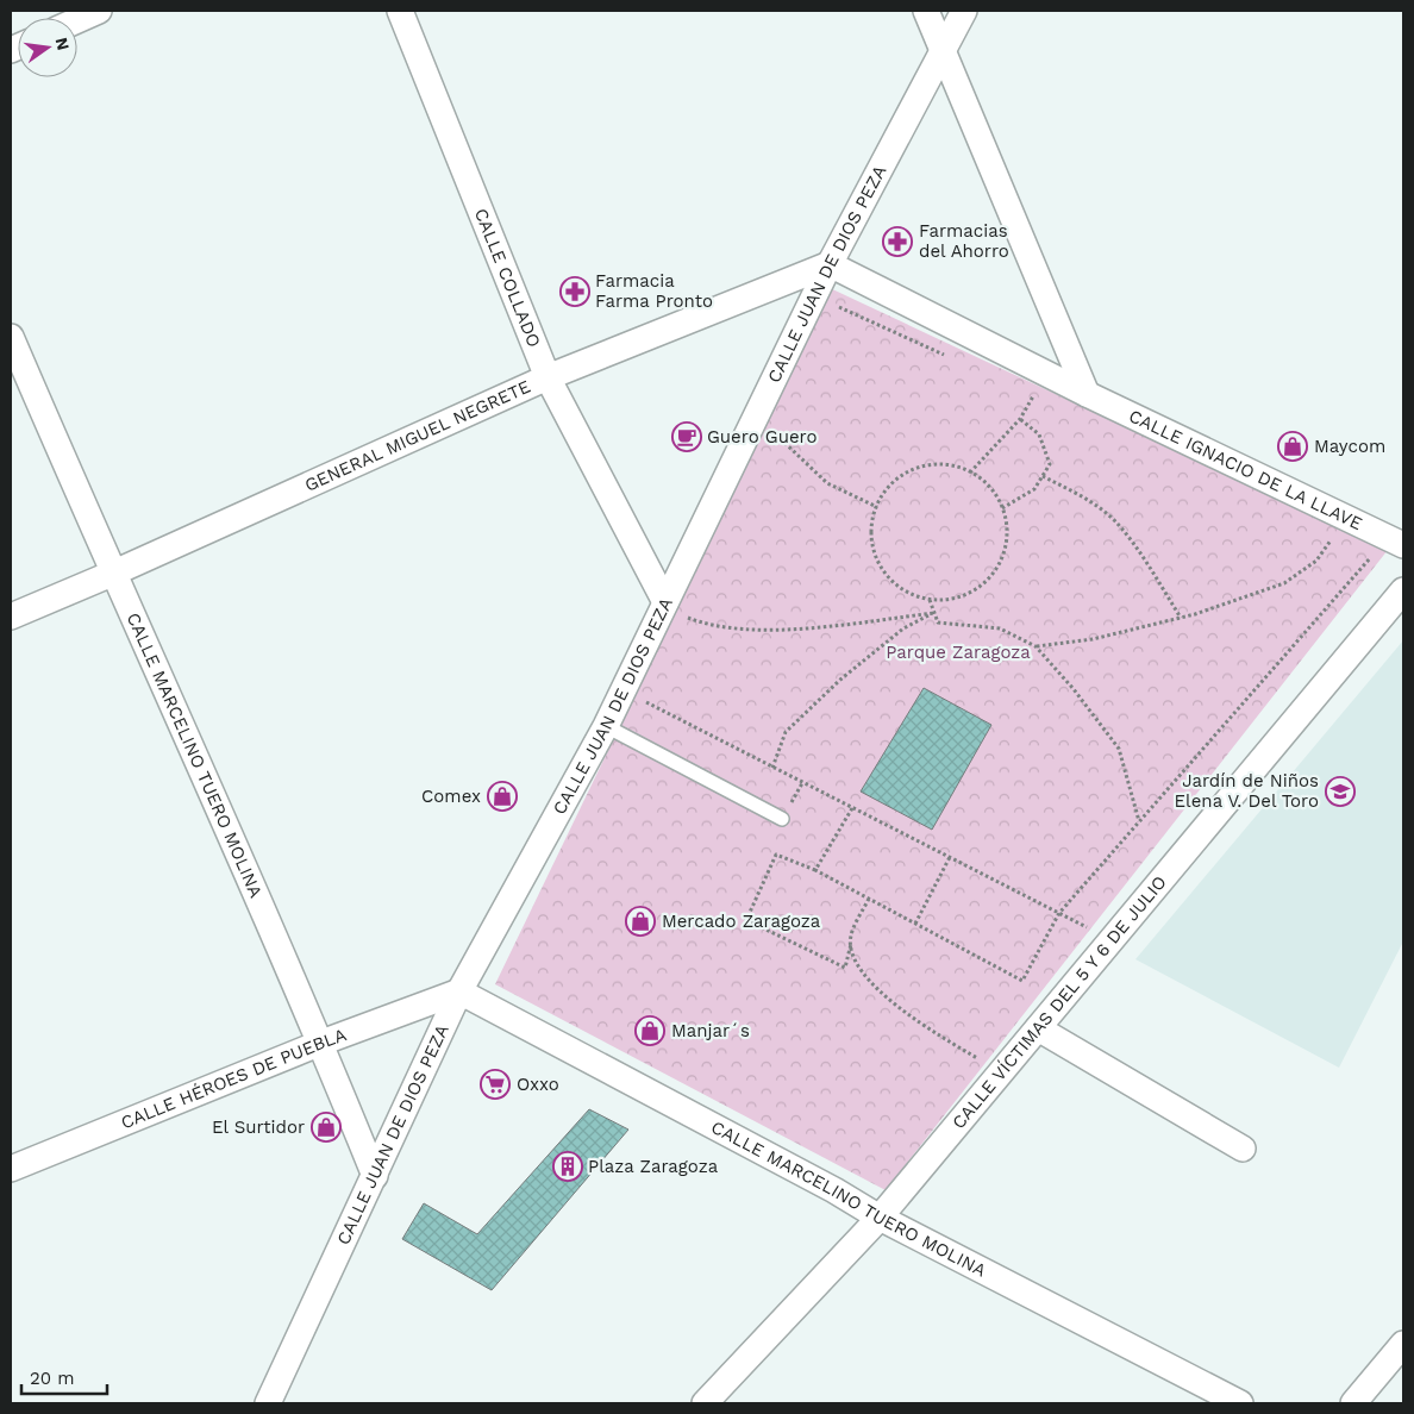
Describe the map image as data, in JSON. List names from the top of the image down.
{
  "streets": {
    "street": [
      "CALLE JUAN DE DIOS PEZA",
      "CALLE COLLADO",
      "GENERAL MIGUEL NEGRETE",
      "CALLE IGNACIO DE LA LLAVE",
      "CALLE MARCELINO TUERO MOLINA",
      "CALLE VÍCTIMAS DEL 5 Y 6 DE JULIO",
      "CALLE HÉROES DE PUEBLA"
    ]
  },
  "crossings": [
    ["CALLE JUAN DE DIOS PEZA", "CALLE COLLADO"],
    ["CALLE JUAN DE DIOS PEZA", "GENERAL MIGUEL NEGRETE"],
    ["CALLE JUAN DE DIOS PEZA", "CALLE IGNACIO DE LA LLAVE"],
    ["CALLE JUAN DE DIOS PEZA", "CALLE MARCELINO TUERO MOLINA"],
    ["CALLE JUAN DE DIOS PEZA", "CALLE HÉROES DE PUEBLA"],
    ["CALLE COLLADO", "GENERAL MIGUEL NEGRETE"],
    ["GENERAL MIGUEL NEGRETE", "CALLE IGNACIO DE LA LLAVE"],
    ["GENERAL MIGUEL NEGRETE", "CALLE MARCELINO TUERO MOLINA"],
    ["CALLE MARCELINO TUERO MOLINA", "CALLE VÍCTIMAS DEL 5 Y 6 DE JULIO"],
    ["CALLE MARCELINO TUERO MOLINA", "CALLE HÉROES DE PUEBLA"]
  ],
  "parks": ["Parque Zaragoza"],
  "places": {
    "pharmacy": ["Farmacias del Ahorro", "Farmacia Farma Pronto"],
    "cafe": ["Guero Guero"],
    "shop": [
      "Maycom",
      "Comex",
      "Mercado Zaragoza",
      "Manjar´s",
      "El Surtidor"
    ],
    "school or university": ["Jardín de Niños Elena V. Del Toro"],
    "supermarket": ["Oxxo"],
    "building": ["Plaza Zaragoza"]
  },
  "scale_bar": "20 m",
  "north": "right"
}
